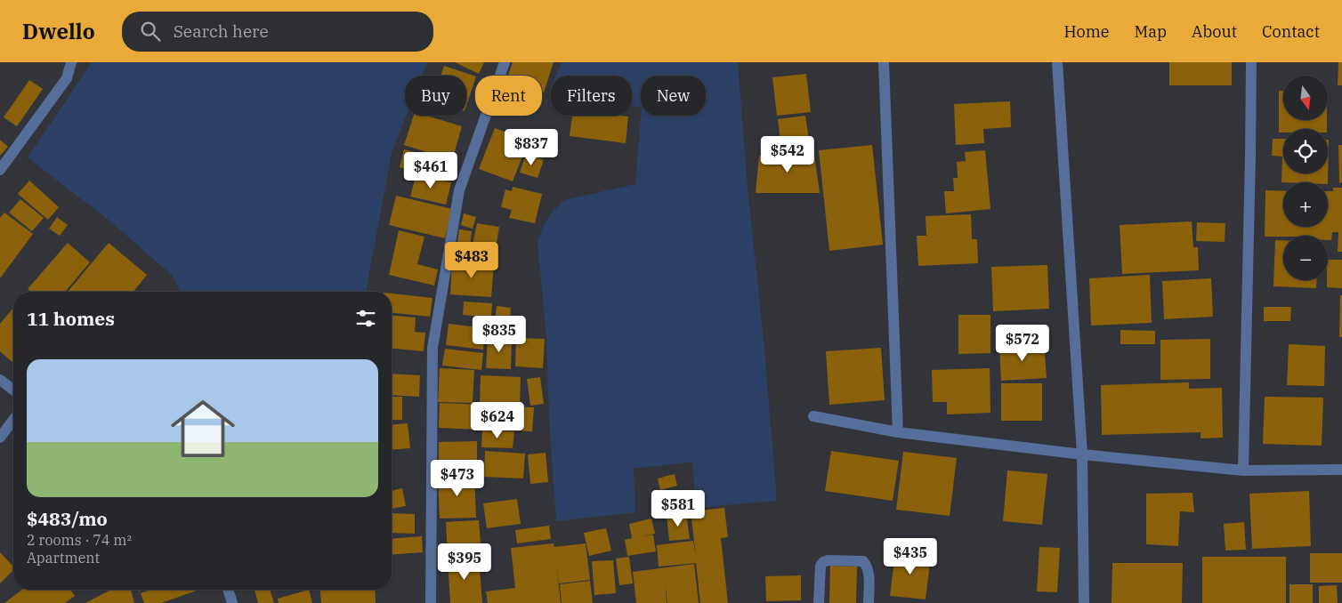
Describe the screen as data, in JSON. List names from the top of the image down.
{
  "north": "bottom",
  "page": {
    "header": "Dwello",
    "search": "Search here",
    "nav": [
      "Home",
      "Map",
      "About",
      "Contact"
    ],
    "map_buttons": ["+", "−"],
    "chip": [
      "Buy",
      "Rent",
      "Filters",
      "New"
    ],
    "price": [
      "$837",
      "$542",
      "$461",
      "$483",
      "$835",
      "$572",
      "$624",
      "$473",
      "$581",
      "$435",
      "$395"
    ],
    "heading": "11 homes",
    "list": [
      {
        "name": "$483/mo",
        "note": "2 rooms · 74 m² · Apartment"
      }
    ]
  }
}
